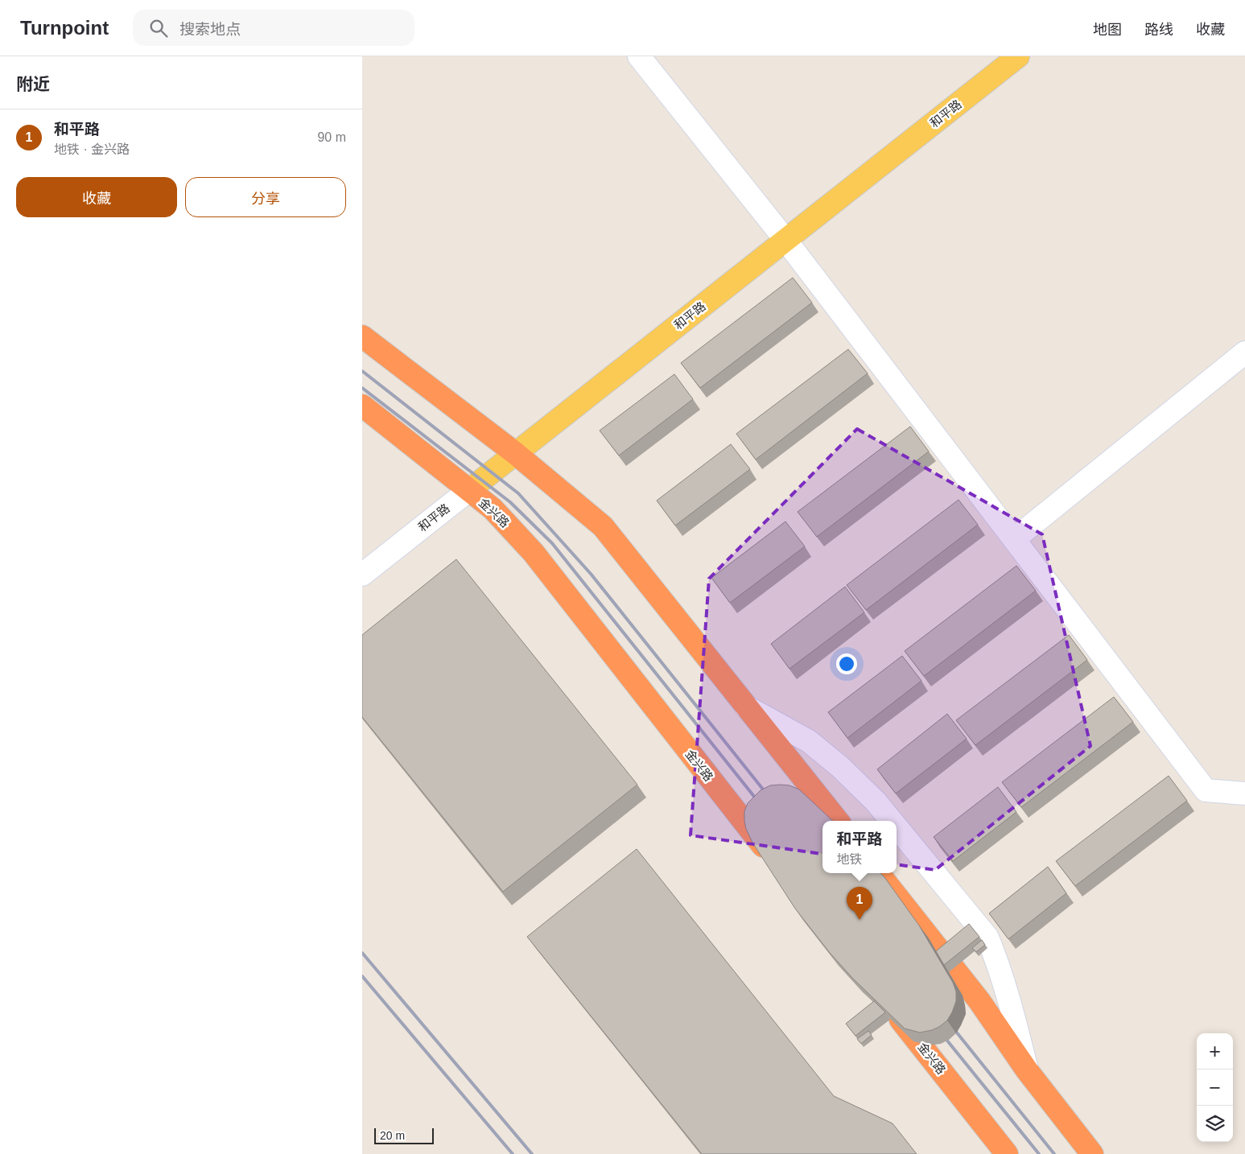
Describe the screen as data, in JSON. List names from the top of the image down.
{
  "streets": {
    "highway": ["金兴路"],
    "main road": ["和平路"]
  },
  "crossings": [
    ["和平路", "金兴路"]
  ],
  "scale_bar": "20 m",
  "page": {
    "header": "Turnpoint",
    "search": "搜索地点",
    "nav": ["地图", "路线", "收藏"],
    "heading": "附近",
    "list": [
      {
        "mark": "1",
        "name": "和平路",
        "note": "地铁 · 金兴路",
        "value": "90 m"
      }
    ],
    "buttons": ["收藏", "分享"],
    "popup": ["和平路", "地铁"],
    "pins": "1",
    "map_buttons": ["+", "−"],
    "scale": "20 m"
  }
}
